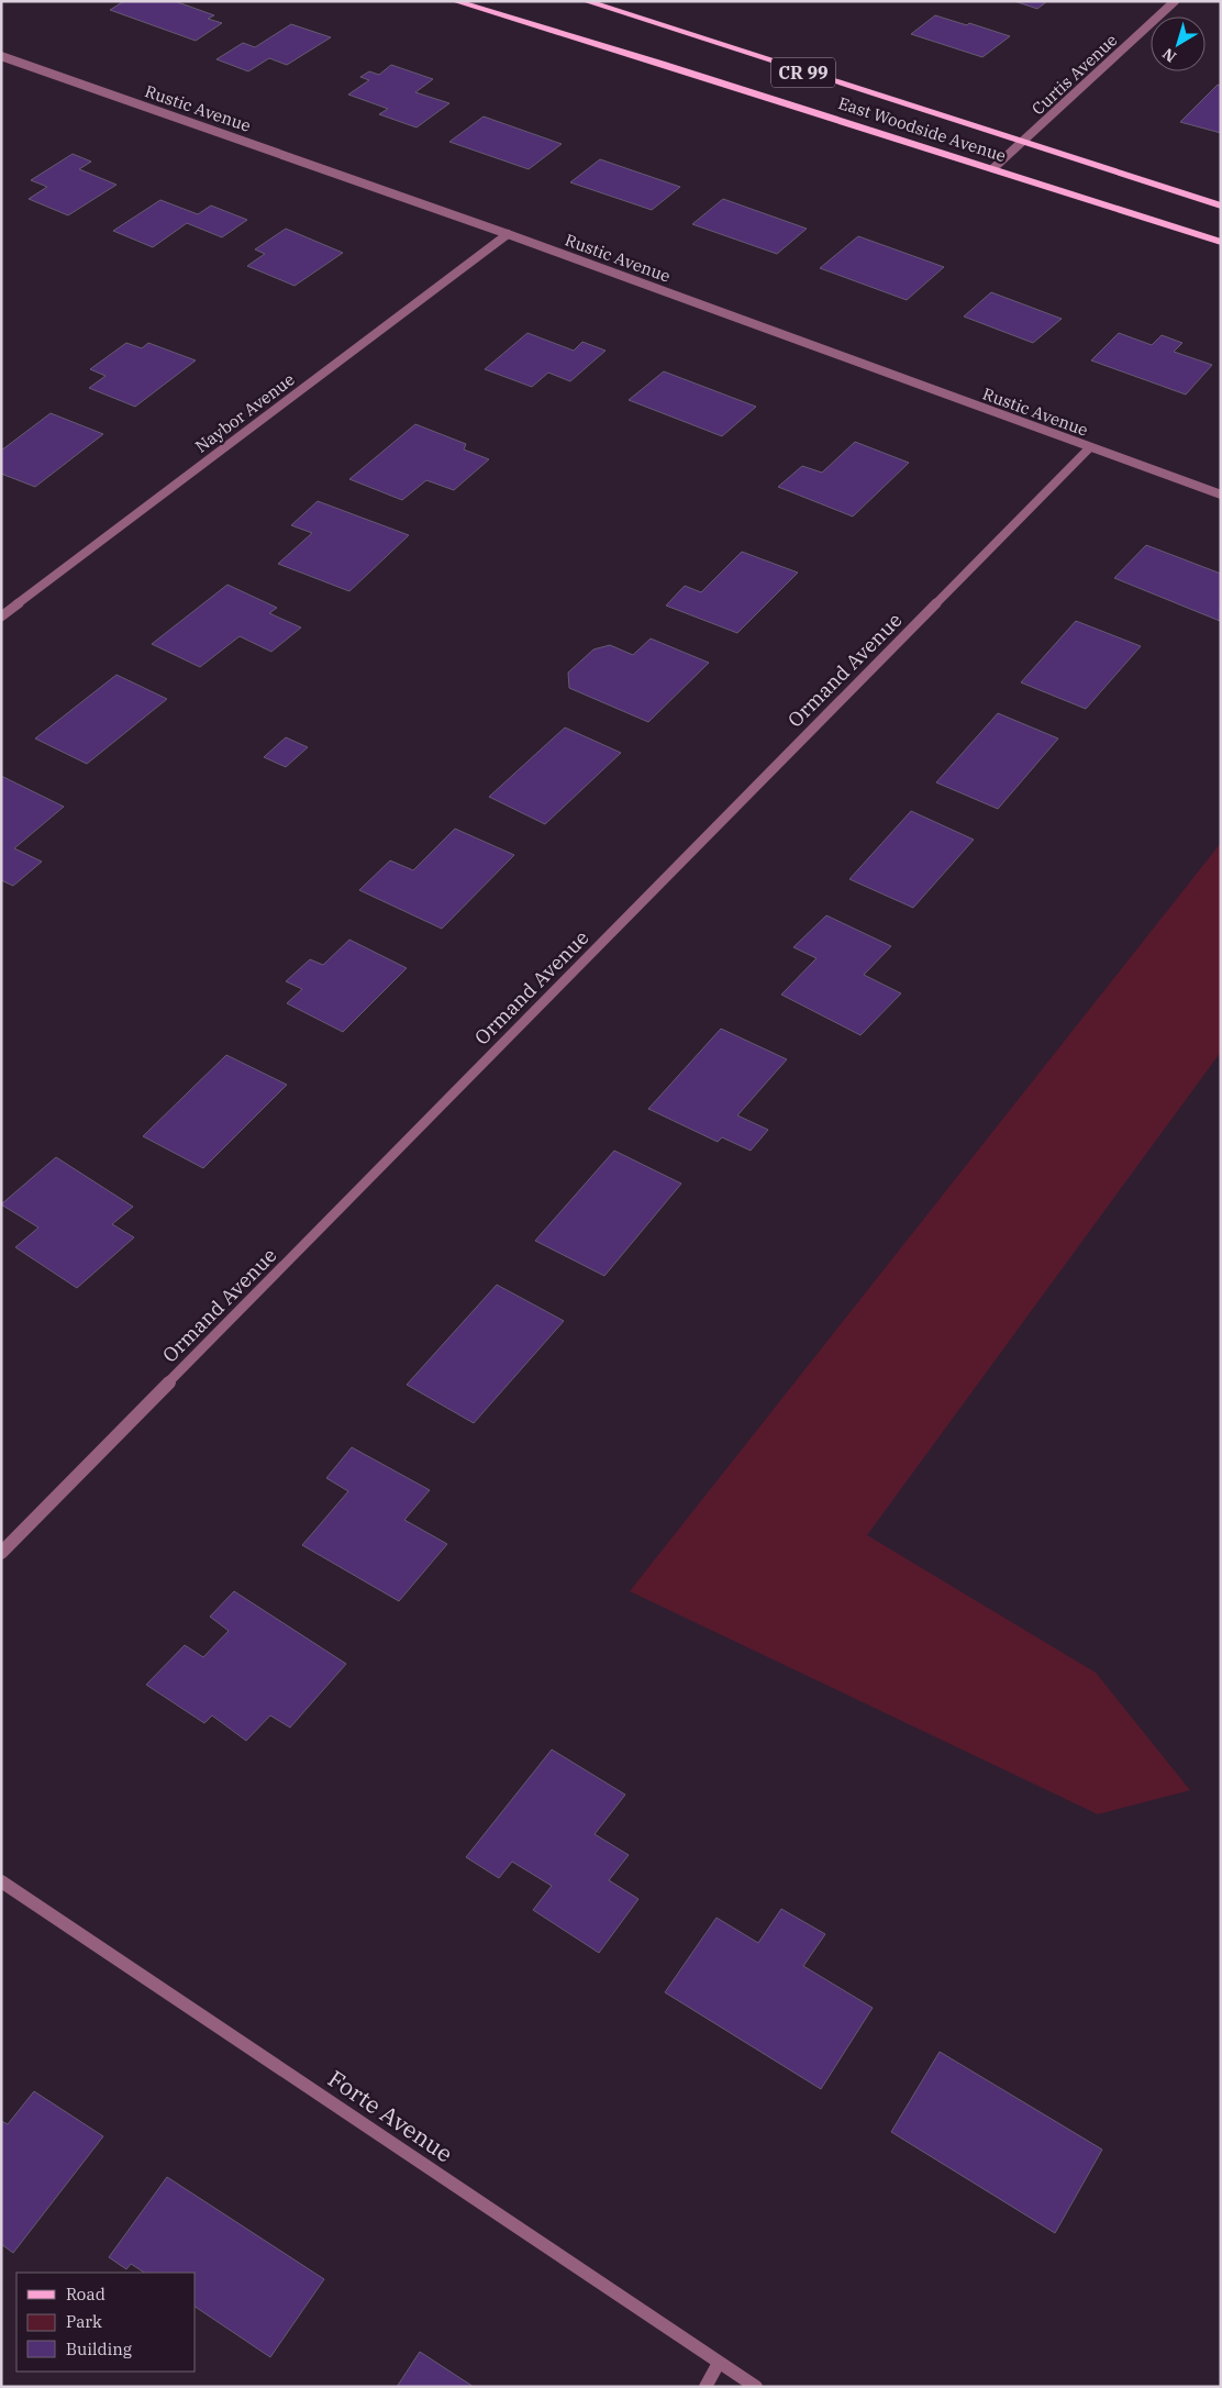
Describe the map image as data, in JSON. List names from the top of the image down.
{
  "streets": {
    "main road": ["CR 99", "East Woodside Avenue"],
    "street": [
      "Curtis Avenue",
      "Rustic Avenue",
      "Naybor Avenue",
      "Ormand Avenue",
      "Forte Avenue"
    ]
  },
  "crossings": [
    ["Curtis Avenue", "East Woodside Avenue"],
    ["Rustic Avenue", "Naybor Avenue"],
    ["Rustic Avenue", "Ormand Avenue"]
  ],
  "legend": ["Road", "Park", "Building"],
  "north": "bottom left"
}
